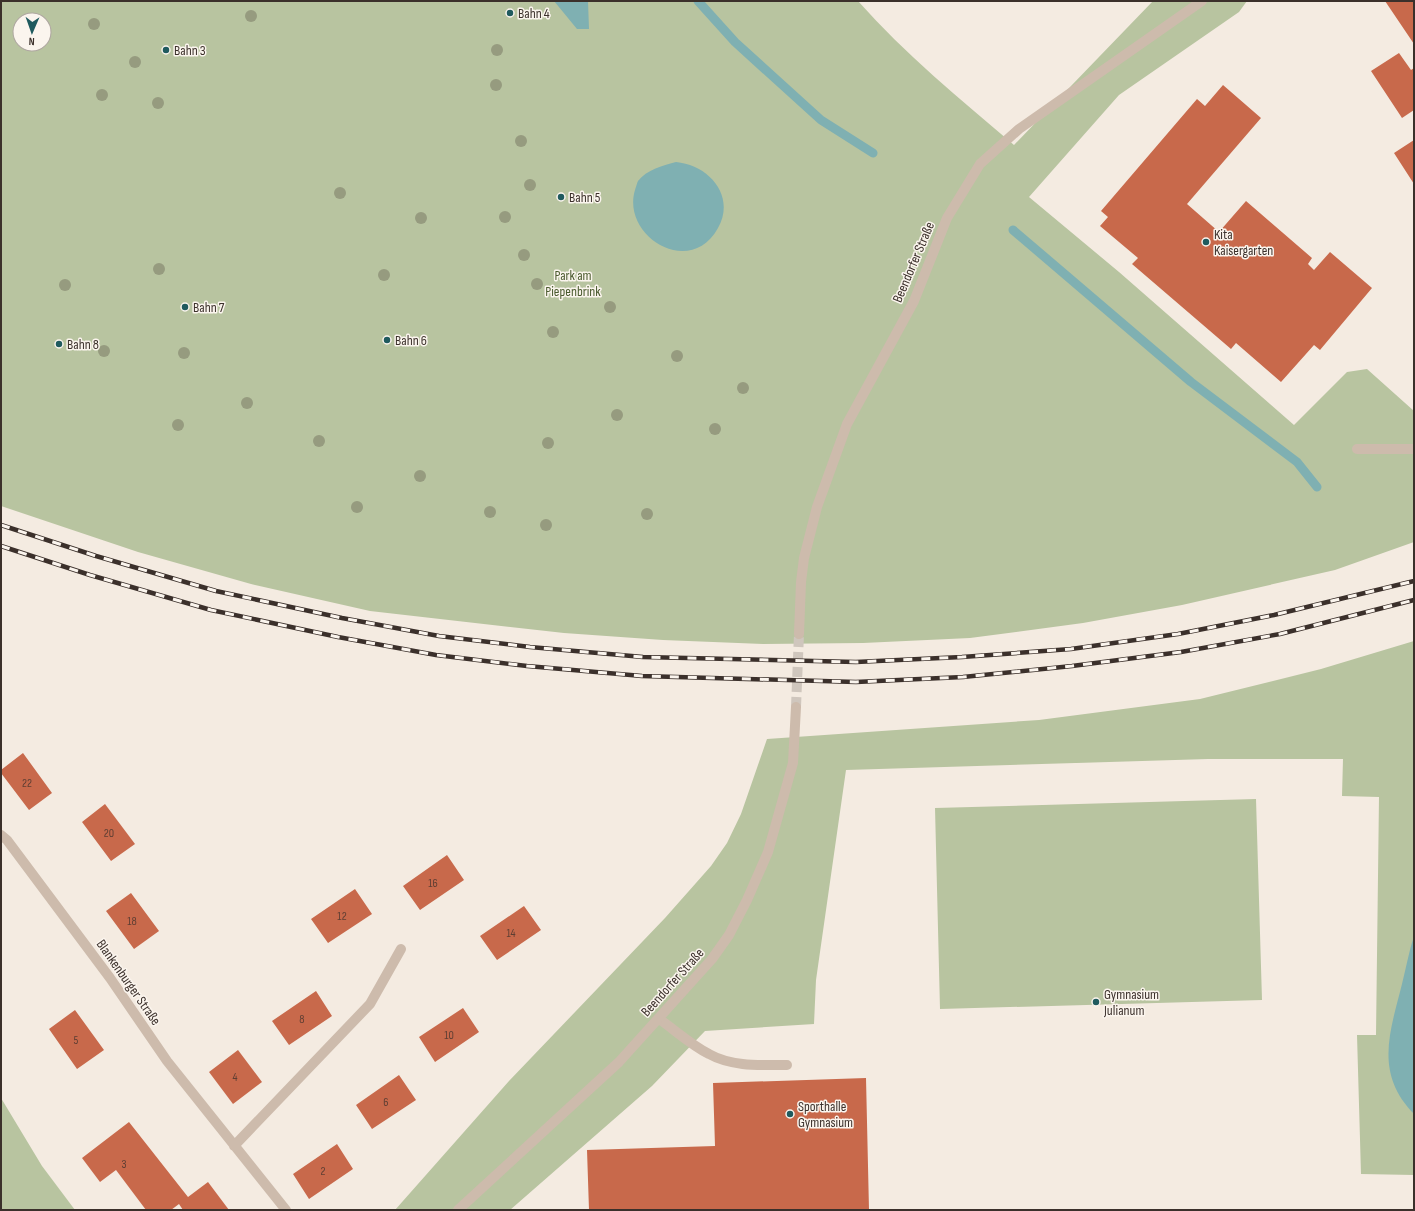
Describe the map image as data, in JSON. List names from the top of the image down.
{
  "streets": {
    "street": ["Beendorfer Straße", "Blankenburger Straße"]
  },
  "parks": ["Park am Piepenbrink"],
  "places": [
    "Bahn 4",
    "Bahn 3",
    "Bahn 5",
    "Kita Kaisergarten",
    "Bahn 7",
    "Bahn 6",
    "Bahn 8",
    "Gymnasium Julianum",
    "Sporthalle Gymnasium"
  ],
  "house_numbers": [
    "22",
    "20",
    "16",
    "12",
    "18",
    "14",
    "8",
    "10",
    "5",
    "4",
    "6",
    "3",
    "2"
  ],
  "north": "bottom"
}
